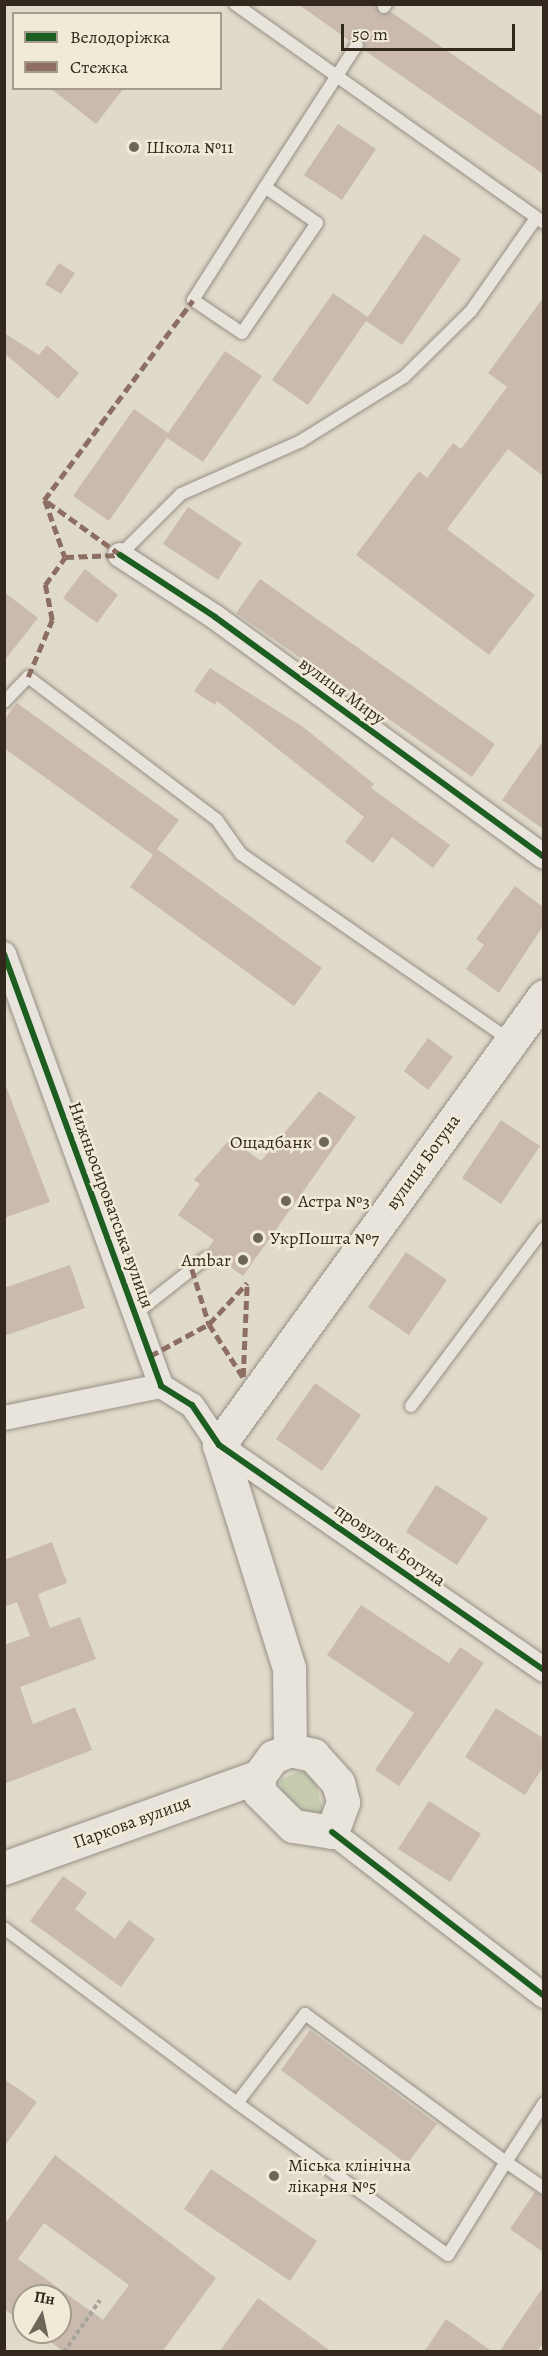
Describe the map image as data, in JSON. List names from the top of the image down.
{
  "streets": {
    "main road": ["вулиця Богуна", "Паркова вулиця"],
    "street": ["вулиця Миру", "Нижньосироватська вулиця", "провулок Богуна"]
  },
  "crossings": [
    ["вулиця Богуна", "провулок Богуна"]
  ],
  "places": [
    "Школа №11",
    "Ощадбанк",
    "Астра №3",
    "УкрПошта №7",
    "Ambar",
    "Міська клінічна лікарня №5"
  ],
  "legend": ["Велодоріжка", "Стежка"],
  "scale_bar": "50 m",
  "north": "top"
}
